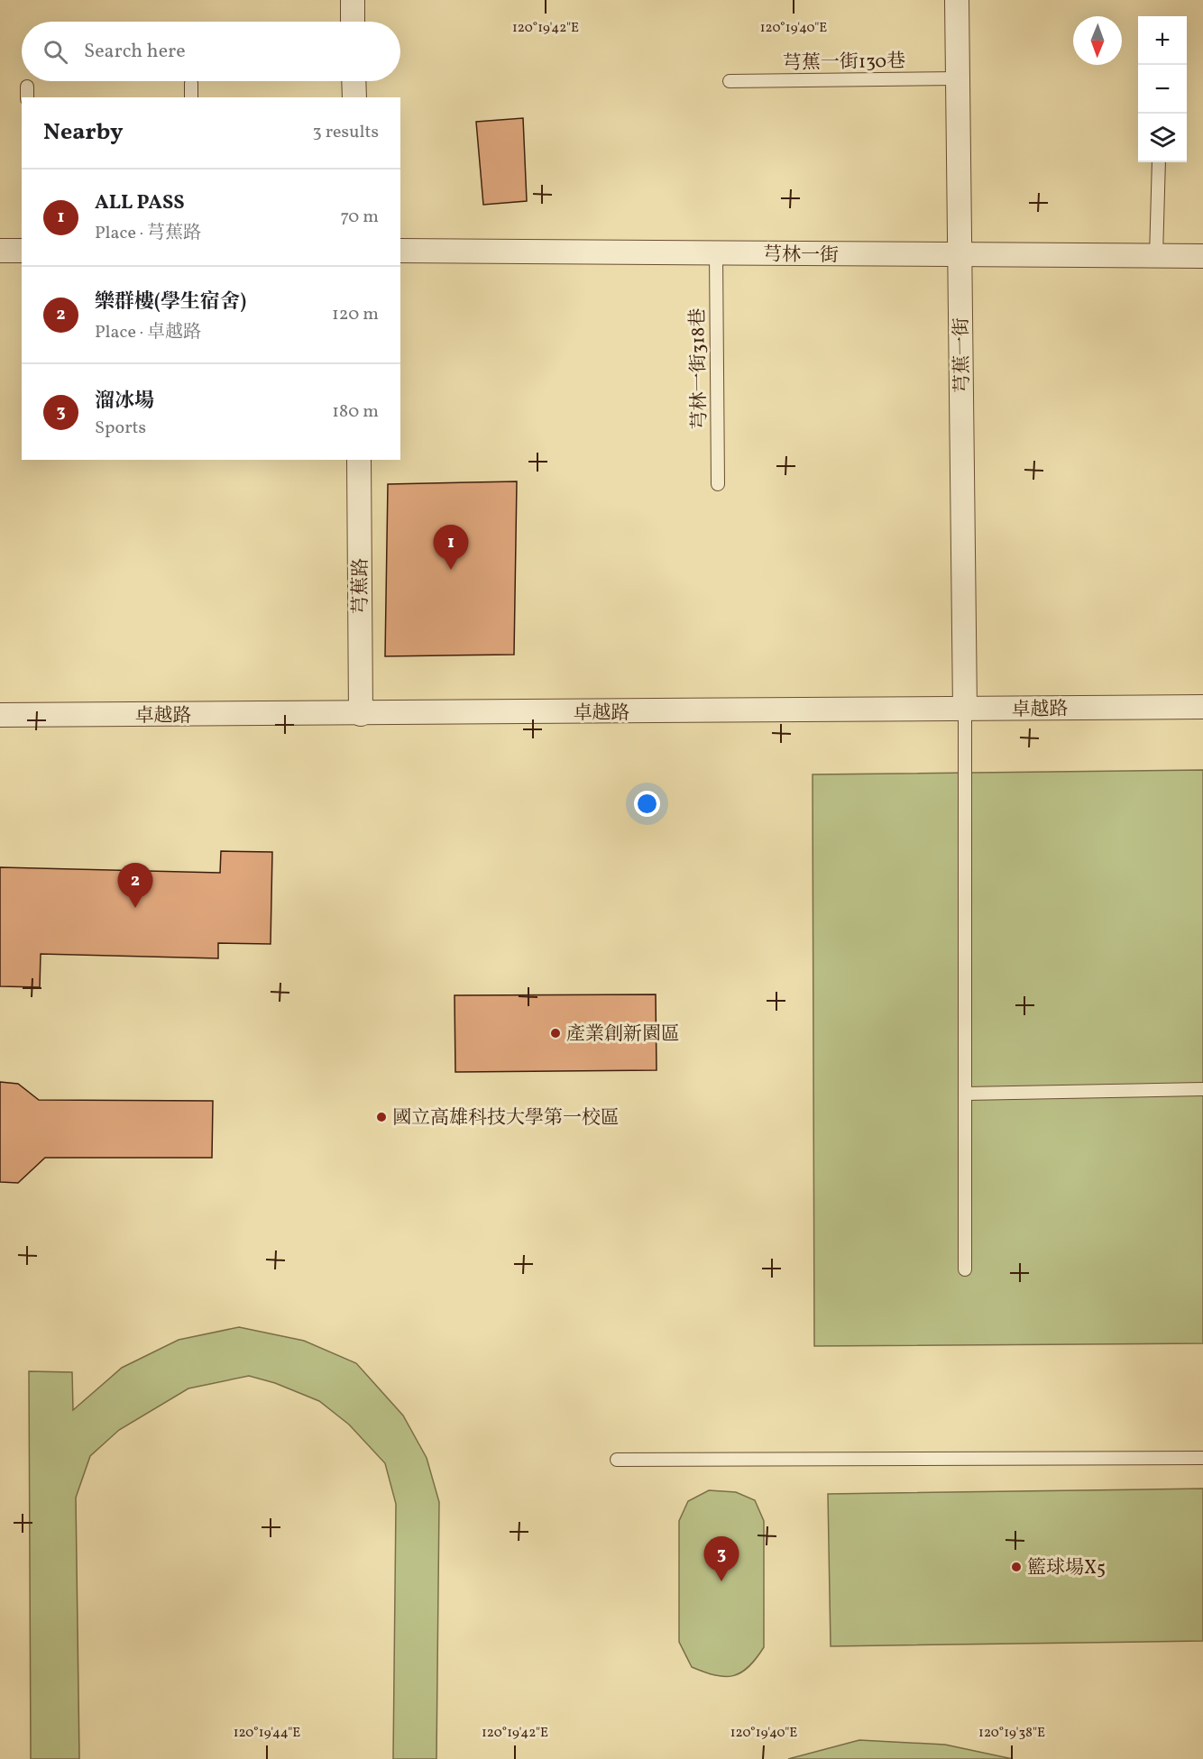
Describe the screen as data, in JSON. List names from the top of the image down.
{
  "streets": {
    "street": [
      "芎林一街",
      "芎蕉一街",
      "芎蕉路",
      "卓越路"
    ],
    "lane": ["芎蕉一街130巷", "芎林一街318巷"]
  },
  "crossings": [
    ["芎蕉一街130巷", "芎蕉一街"],
    ["芎林一街", "芎蕉一街"],
    ["芎林一街", "芎林一街318巷"],
    ["芎蕉一街", "卓越路"],
    ["芎蕉路", "卓越路"]
  ],
  "places": ["產業創新園區", "國立高雄科技大學第一校區", "籃球場X5"],
  "north": "bottom",
  "page": {
    "map_buttons": ["+", "−"],
    "search": "Search here",
    "heading": ["Nearby", "3 results"],
    "list": [
      {
        "mark": "1",
        "name": "ALL PASS",
        "note": "Place · 芎蕉路",
        "value": "70 m"
      },
      {
        "mark": "2",
        "name": "樂群樓(學生宿舍)",
        "note": "Place · 卓越路",
        "value": "120 m"
      },
      {
        "mark": "3",
        "name": "溜冰場",
        "note": "Sports",
        "value": "180 m"
      }
    ],
    "pins": ["1", "2", "3"]
  },
  "coordinates": [
    "120°19'42\"E",
    "120°19'40\"E",
    "120°19'44\"E",
    "120°19'38\"E"
  ]
}
